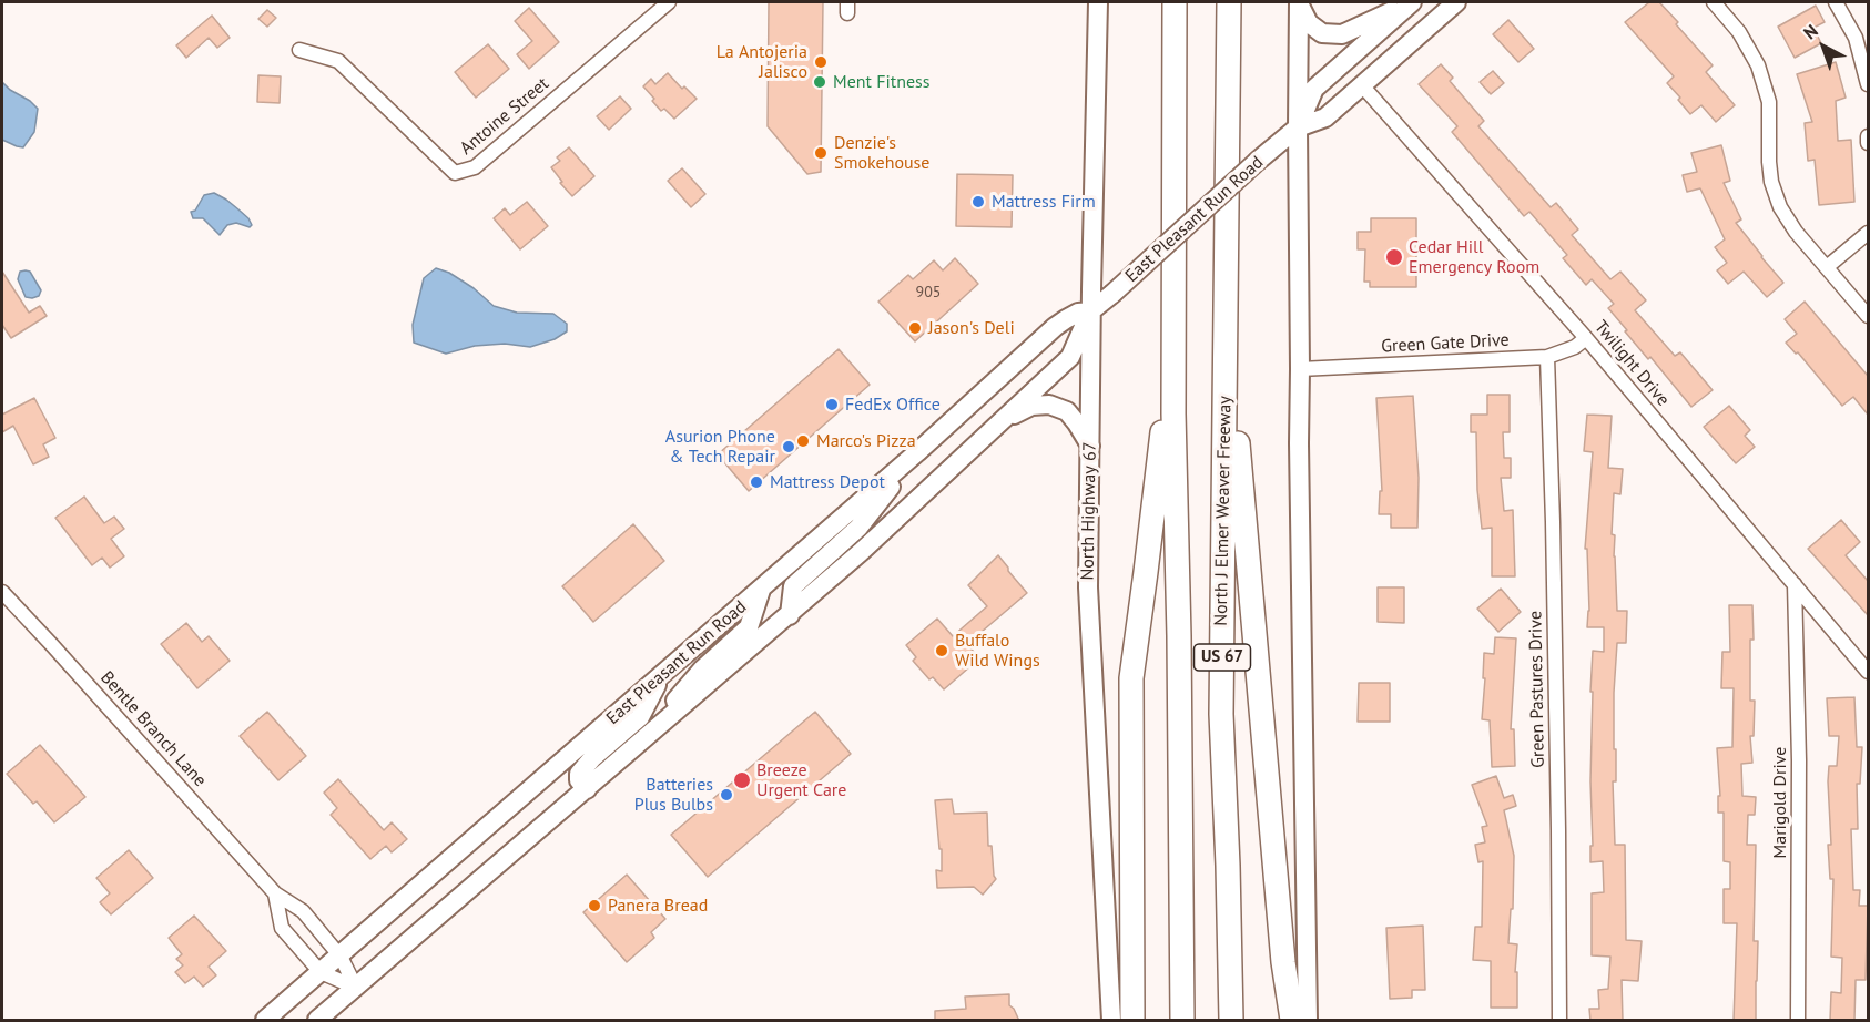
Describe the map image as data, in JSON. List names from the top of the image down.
{
  "streets": {
    "highway": ["North J Elmer Weaver Freeway", "US 67"],
    "main road": ["East Pleasant Run Road", "North Highway 67"],
    "street": [
      "Antoine Street",
      "Green Gate Drive",
      "Twilight Drive",
      "Green Pastures Drive",
      "Bentle Branch Lane",
      "Marigold Drive"
    ]
  },
  "crossings": [
    ["East Pleasant Run Road", "Twilight Drive"],
    ["East Pleasant Run Road", "North Highway 67"],
    ["East Pleasant Run Road", "Bentle Branch Lane"],
    ["Green Gate Drive", "Twilight Drive"],
    ["Green Gate Drive", "Green Pastures Drive"],
    ["Twilight Drive", "Marigold Drive"]
  ],
  "places": [
    "La Antojeria Jalisco",
    "Ment Fitness",
    "Denzie's Smokehouse",
    "Mattress Firm",
    "Cedar Hill Emergency Room",
    "Jason's Deli",
    "FedEx Office",
    "Marco's Pizza",
    "Asurion Phone & Tech Repair",
    "Mattress Depot",
    "Buffalo Wild Wings",
    "Breeze Urgent Care",
    "Batteries Plus Bulbs",
    "Panera Bread"
  ],
  "house_numbers": ["905"],
  "north": "top left"
}
